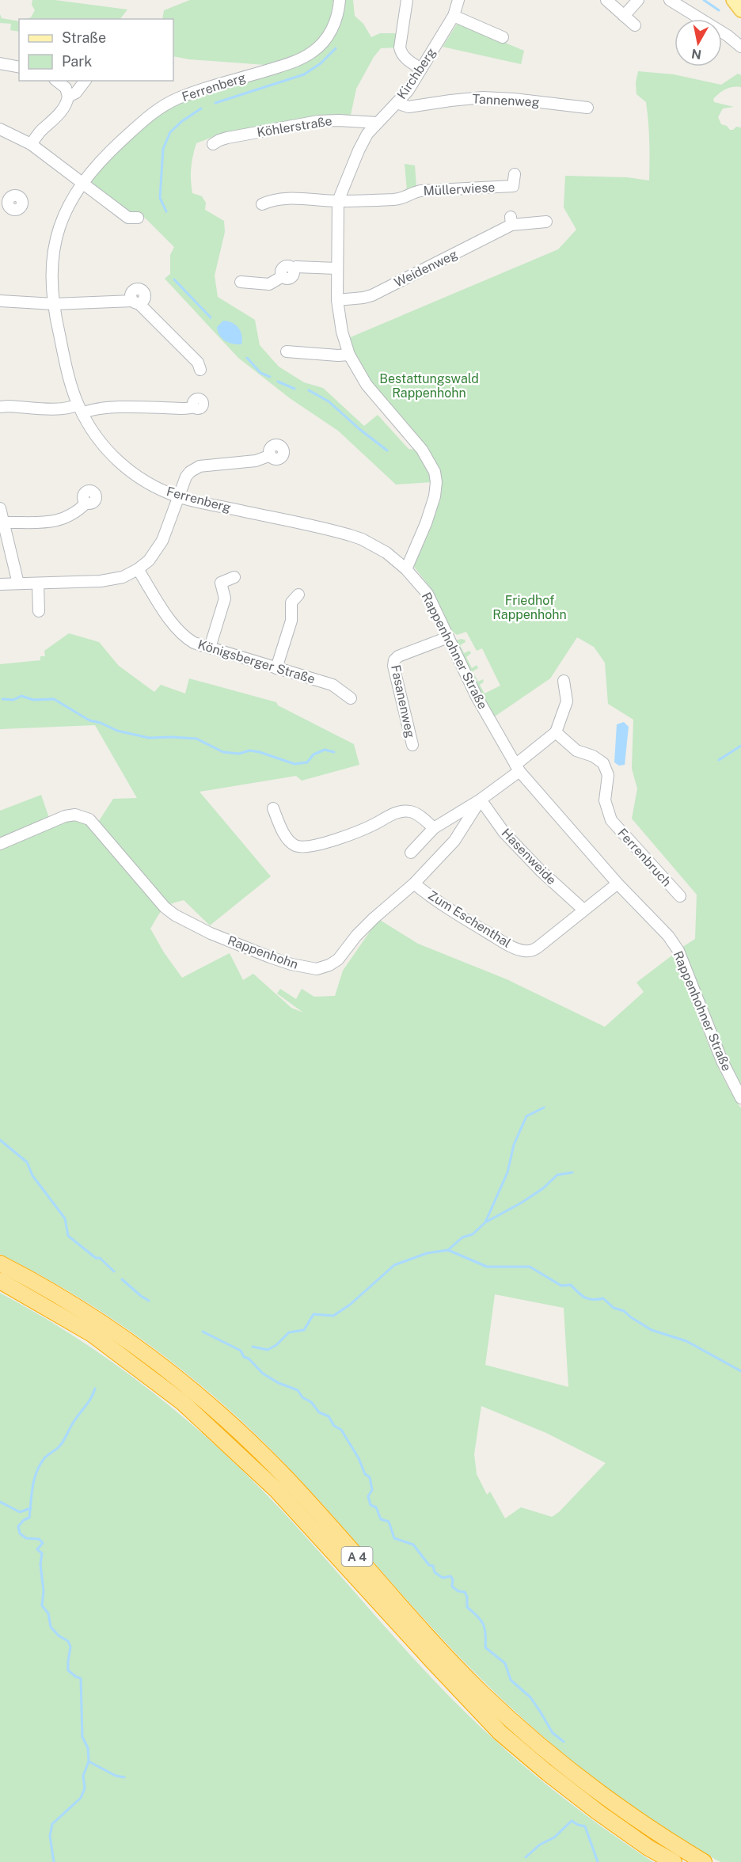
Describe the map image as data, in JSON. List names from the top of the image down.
{
  "streets": {
    "highway": ["A 4"],
    "street": [
      "Kirchberg",
      "Ferrenberg",
      "Tannenweg",
      "Köhlerstraße",
      "Müllerwiese",
      "Weidenweg",
      "Rappenhohner Straße",
      "Königsberger Straße",
      "Fasanenweg",
      "Hasenweide",
      "Ferrenbruch",
      "Zum Eschenthal",
      "Rappenhohn"
    ]
  },
  "crossings": [
    ["Kirchberg", "Tannenweg"],
    ["Kirchberg", "Köhlerstraße"],
    ["Kirchberg", "Müllerwiese"],
    ["Ferrenberg", "Rappenhohner Straße"],
    ["Rappenhohner Straße", "Fasanenweg"],
    ["Rappenhohner Straße", "Zum Eschenthal"],
    ["Rappenhohner Straße", "Rappenhohn"],
    ["Hasenweide", "Zum Eschenthal"],
    ["Hasenweide", "Rappenhohn"],
    ["Zum Eschenthal", "Rappenhohn"]
  ],
  "parks": ["Bestattungswald Rappenhohn", "Friedhof Rappenhohn"],
  "legend": ["Straße", "Park"],
  "north": "bottom"
}
